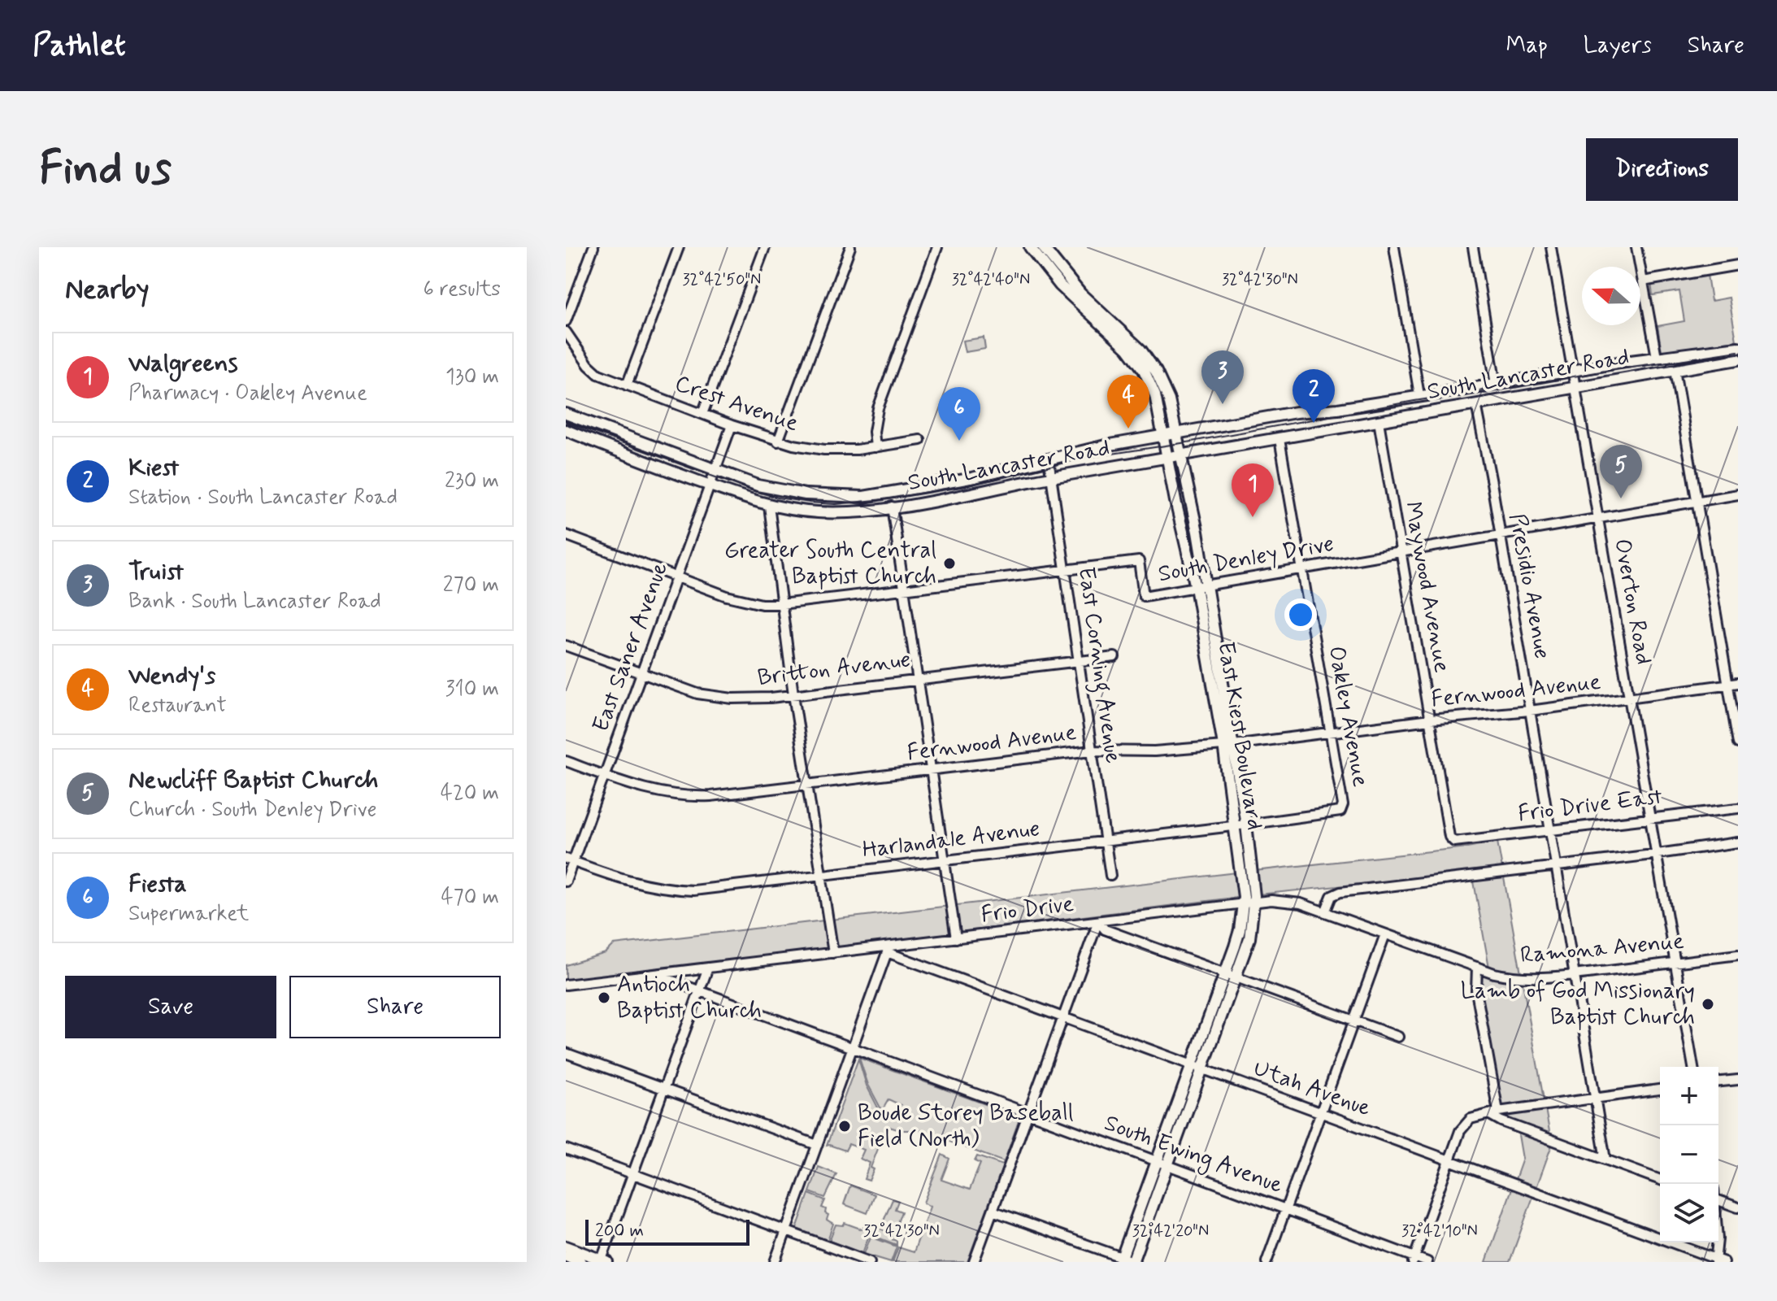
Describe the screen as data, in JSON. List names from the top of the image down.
{
  "streets": {
    "main road": ["South Lancaster Road", "East Kiest Boulevard"],
    "street": [
      "Crest Avenue",
      "South Denley Drive",
      "Presidio Avenue",
      "Maywood Avenue",
      "Overton Road",
      "East Saner Avenue",
      "East Corning Avenue",
      "Britton Avenue",
      "Fernwood Avenue",
      "Oakley Avenue",
      "Frio Drive East",
      "Harlandale Avenue",
      "Frio Drive",
      "Ramona Avenue",
      "Utah Avenue",
      "South Ewing Avenue"
    ]
  },
  "crossings": [
    ["South Lancaster Road", "Presidio Avenue"],
    ["South Lancaster Road", "Maywood Avenue"],
    ["South Lancaster Road", "Overton Road"],
    ["South Lancaster Road", "East Saner Avenue"],
    ["South Lancaster Road", "East Corning Avenue"],
    ["South Lancaster Road", "Oakley Avenue"],
    ["South Lancaster Road", "East Kiest Boulevard"],
    ["Crest Avenue", "East Saner Avenue"],
    ["South Denley Drive", "Presidio Avenue"],
    ["South Denley Drive", "Maywood Avenue"],
    ["South Denley Drive", "Overton Road"],
    ["South Denley Drive", "East Saner Avenue"],
    ["South Denley Drive", "East Corning Avenue"],
    ["South Denley Drive", "Oakley Avenue"],
    ["South Denley Drive", "East Kiest Boulevard"],
    ["Presidio Avenue", "Fernwood Avenue"],
    ["Presidio Avenue", "Frio Drive East"],
    ["Presidio Avenue", "Ramona Avenue"],
    ["Maywood Avenue", "Fernwood Avenue"],
    ["Maywood Avenue", "Frio Drive East"],
    ["Overton Road", "Fernwood Avenue"],
    ["Overton Road", "Frio Drive East"],
    ["Overton Road", "Ramona Avenue"],
    ["East Saner Avenue", "Britton Avenue"],
    ["East Saner Avenue", "Fernwood Avenue"],
    ["East Saner Avenue", "Harlandale Avenue"],
    ["East Corning Avenue", "Britton Avenue"],
    ["East Corning Avenue", "Fernwood Avenue"],
    ["East Corning Avenue", "Harlandale Avenue"],
    ["Fernwood Avenue", "Oakley Avenue"],
    ["Fernwood Avenue", "East Kiest Boulevard"],
    ["Oakley Avenue", "Harlandale Avenue"],
    ["East Kiest Boulevard", "Harlandale Avenue"],
    ["East Kiest Boulevard", "Frio Drive"],
    ["East Kiest Boulevard", "Utah Avenue"],
    ["East Kiest Boulevard", "South Ewing Avenue"],
    ["Frio Drive", "Ramona Avenue"],
    ["Frio Drive", "Utah Avenue"],
    ["Frio Drive", "South Ewing Avenue"]
  ],
  "places": [
    "Greater South Central Baptist Church",
    "Antioch Baptist Church",
    "Lamb of God Missionary Baptist Church",
    "Boude Storey Baseball Field (North)"
  ],
  "scale_bar": "200 m",
  "north": "left",
  "page": {
    "header": "Pathlet",
    "nav": ["Map", "Layers", "Share"],
    "buttons": [
      "Directions",
      ["Save", "Share"]
    ],
    "title": "Find us",
    "heading": ["Nearby", "6 results"],
    "list": [
      {
        "mark": "1",
        "name": "Walgreens",
        "note": "Pharmacy · Oakley Avenue",
        "value": "130 m"
      },
      {
        "mark": "2",
        "name": "Kiest",
        "note": "Station · South Lancaster Road",
        "value": "230 m"
      },
      {
        "mark": "3",
        "name": "Truist",
        "note": "Bank · South Lancaster Road",
        "value": "270 m"
      },
      {
        "mark": "4",
        "name": "Wendy's",
        "note": "Restaurant",
        "value": "310 m"
      },
      {
        "mark": "5",
        "name": "Newcliff Baptist Church",
        "note": "Church · South Denley Drive",
        "value": "420 m"
      },
      {
        "mark": "6",
        "name": "Fiesta",
        "note": "Supermarket",
        "value": "470 m"
      }
    ],
    "pins": [
      "3",
      "2",
      "4",
      "6",
      "5",
      "1"
    ],
    "map_buttons": ["+", "−"],
    "scale": "200 m"
  },
  "coordinates": [
    "32°42'50\"N",
    "32°42'40\"N",
    "32°42'30\"N",
    "32°42'20\"N",
    "32°42'10\"N"
  ]
}
